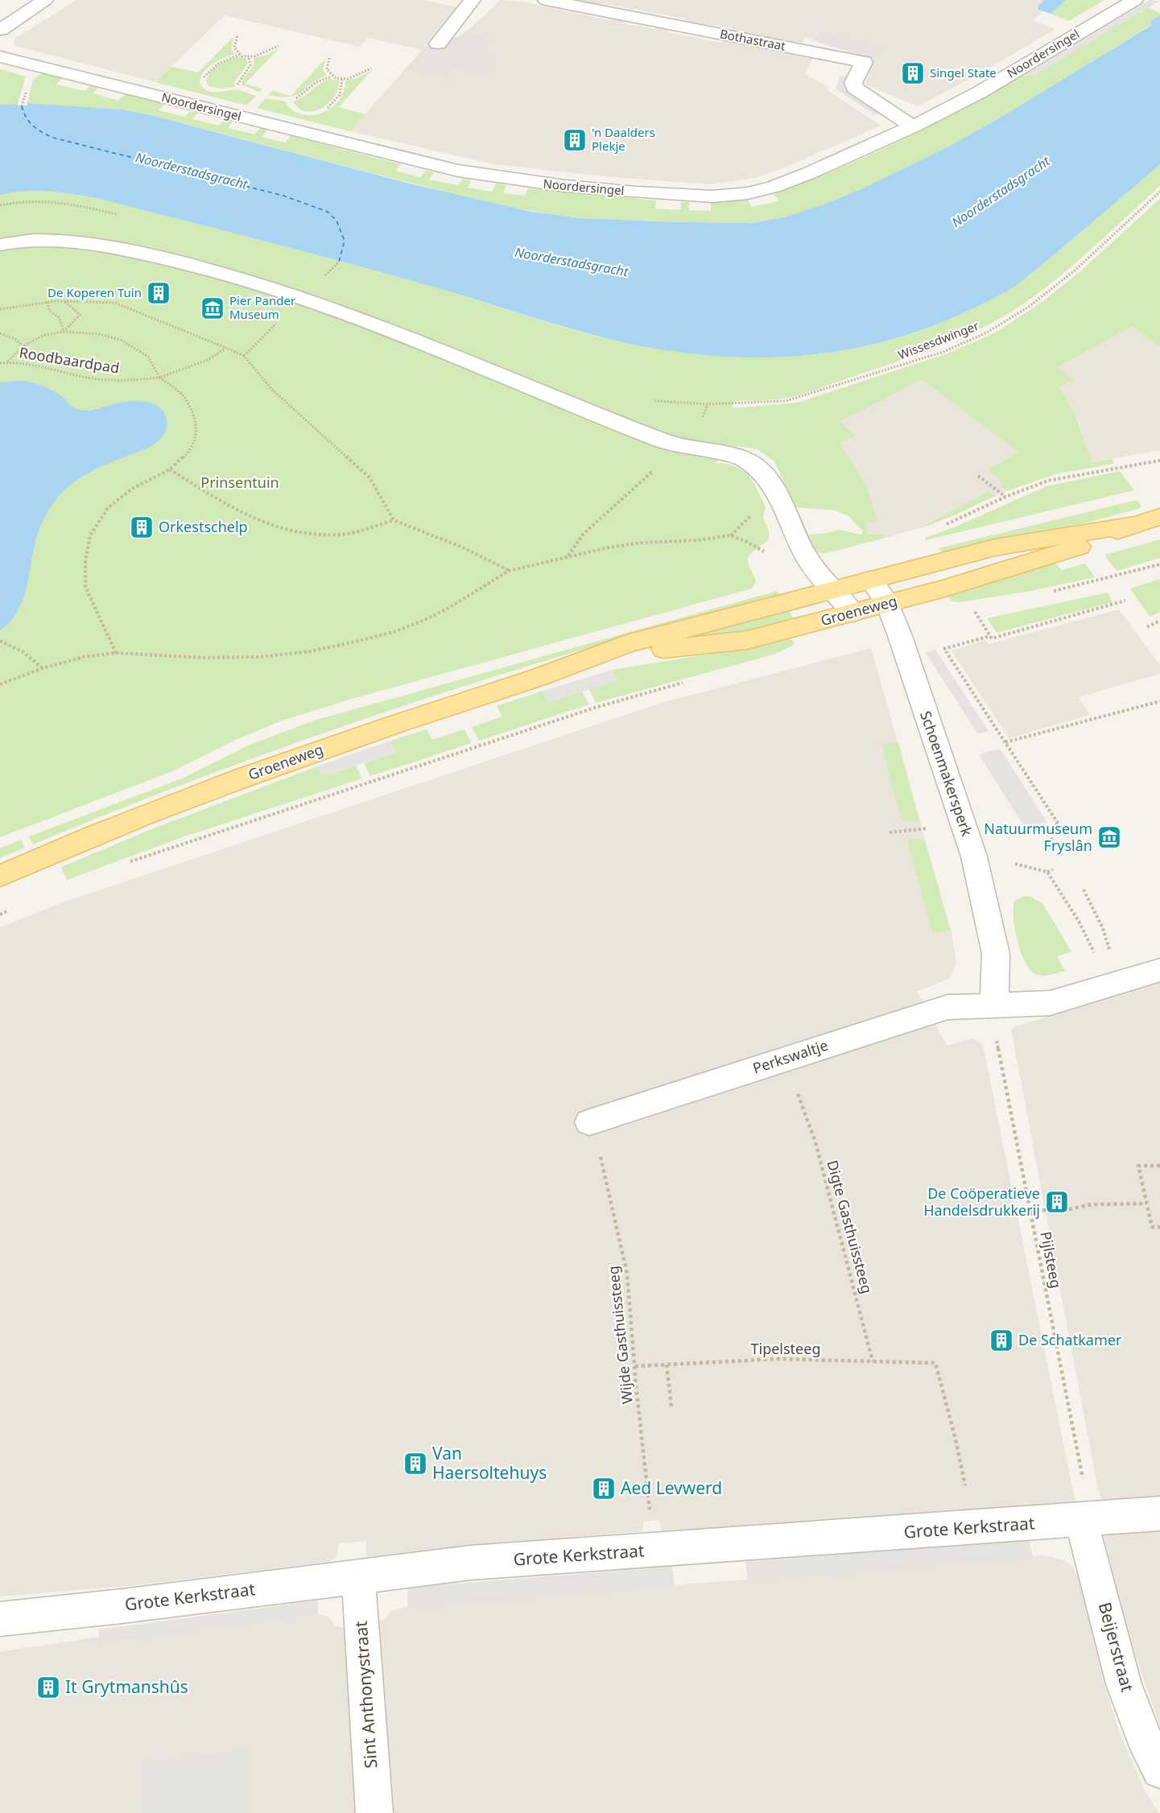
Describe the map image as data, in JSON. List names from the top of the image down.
{
  "streets": {
    "main road": ["Groeneweg"],
    "street": [
      "Bothastraat",
      "Noordersingel",
      "Schoenmakersperk",
      "Perkswaltje",
      "Grote Kerkstraat",
      "Beijerstraat",
      "Sint Anthonystraat"
    ],
    "path": [
      "Wissesdwinger",
      "Roodbaardpad",
      "Digte Gasthuissteeg",
      "Pijlsteeg",
      "Wijde Gasthuissteeg",
      "Tipelsteeg"
    ]
  },
  "crossings": [
    ["Bothastraat", "Noordersingel"],
    ["Groeneweg", "Schoenmakersperk"],
    ["Schoenmakersperk", "Perkswaltje"],
    ["Schoenmakersperk", "Pijlsteeg"],
    ["Perkswaltje", "Pijlsteeg"],
    ["Perkswaltje", "Wijde Gasthuissteeg"],
    ["Digte Gasthuissteeg", "Tipelsteeg"],
    ["Pijlsteeg", "Grote Kerkstraat"],
    ["Pijlsteeg", "Beijerstraat"],
    ["Wijde Gasthuissteeg", "Tipelsteeg"],
    ["Grote Kerkstraat", "Beijerstraat"],
    ["Grote Kerkstraat", "Sint Anthonystraat"]
  ],
  "water": ["Noorderstadsgracht"],
  "parks": ["Prinsentuin"],
  "places": {
    "building": [
      "Singel State",
      "'n Daalders Plekje",
      "De Koperen Tuin",
      "Orkestschelp",
      "De Coöperatieve Handelsdrukkerij",
      "De Schatkamer",
      "Van Haersoltehuys",
      "Aed Levwerd",
      "It Grytmanshûs"
    ],
    "museum": ["Pier Pander Museum", "Natuurmuseum Fryslân"]
  }
}
